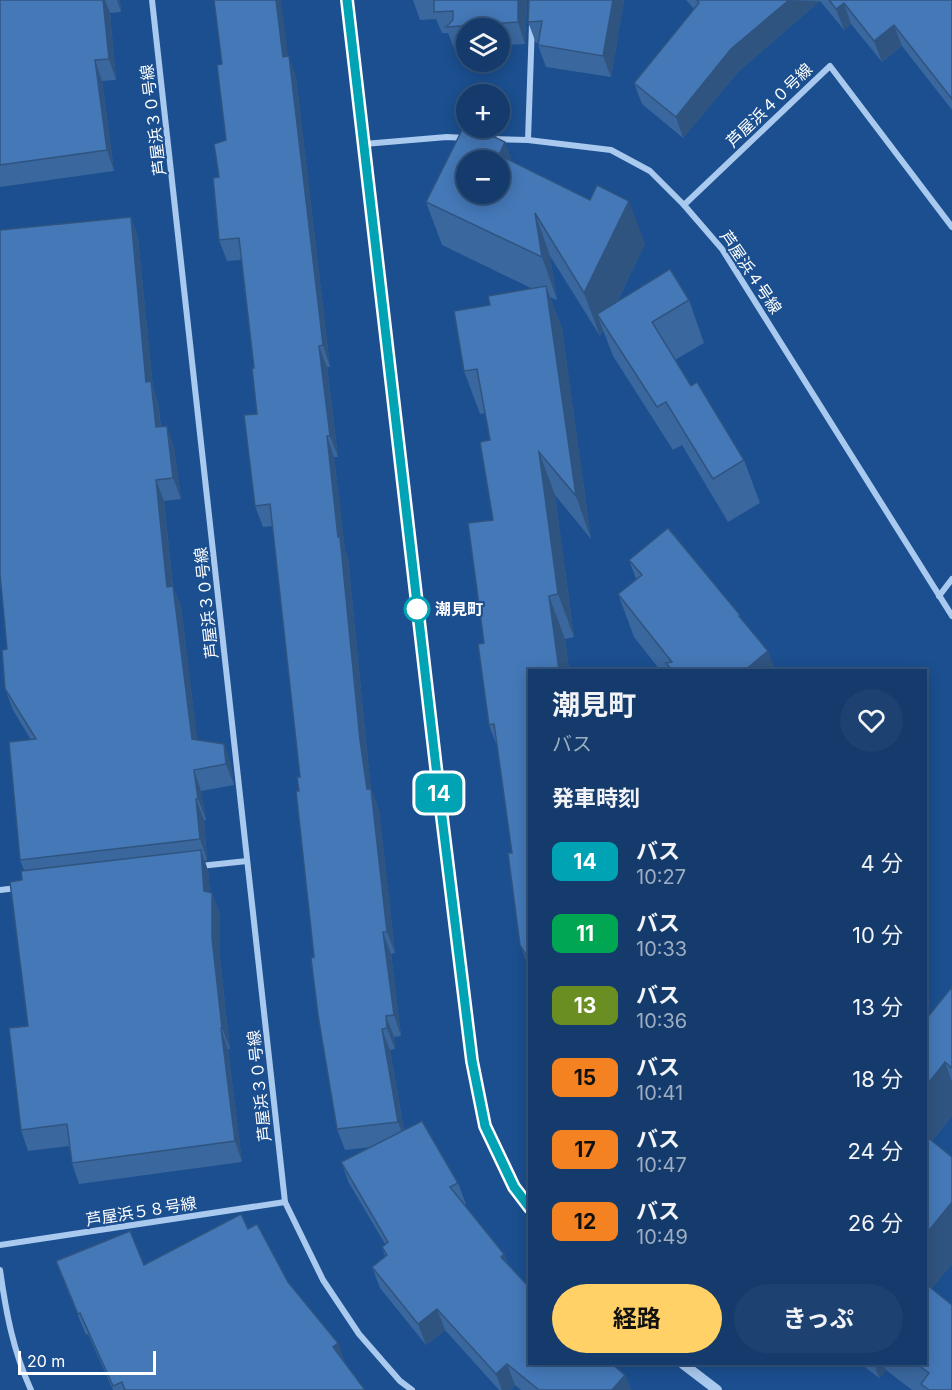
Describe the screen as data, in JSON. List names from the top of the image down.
{
  "streets": {
    "street": [
      "芦屋浜４０号線",
      "芦屋浜３０号線",
      "芦屋浜４号線",
      "芦屋浜５８号線"
    ]
  },
  "crossings": [
    ["芦屋浜４０号線", "芦屋浜４号線"],
    ["芦屋浜３０号線", "芦屋浜５８号線"]
  ],
  "places": ["潮見町"],
  "lines": ["bus line 14"],
  "scale_bar": "20 m",
  "page": {
    "on_map": "14",
    "map_buttons": ["+", "−"],
    "heading": [
      ["潮見町", "バス"],
      "発車時刻"
    ],
    "list": [
      {
        "mark": "14",
        "name": "バス",
        "note": "10:27",
        "value": "4 分"
      },
      {
        "mark": "11",
        "name": "バス",
        "note": "10:33",
        "value": "10 分"
      },
      {
        "mark": "13",
        "name": "バス",
        "note": "10:36",
        "value": "13 分"
      },
      {
        "mark": "15",
        "name": "バス",
        "note": "10:41",
        "value": "18 分"
      },
      {
        "mark": "17",
        "name": "バス",
        "note": "10:47",
        "value": "24 分"
      },
      {
        "mark": "12",
        "name": "バス",
        "note": "10:49",
        "value": "26 分"
      }
    ],
    "buttons": ["経路", "きっぷ"],
    "scale": "20 m"
  }
}
